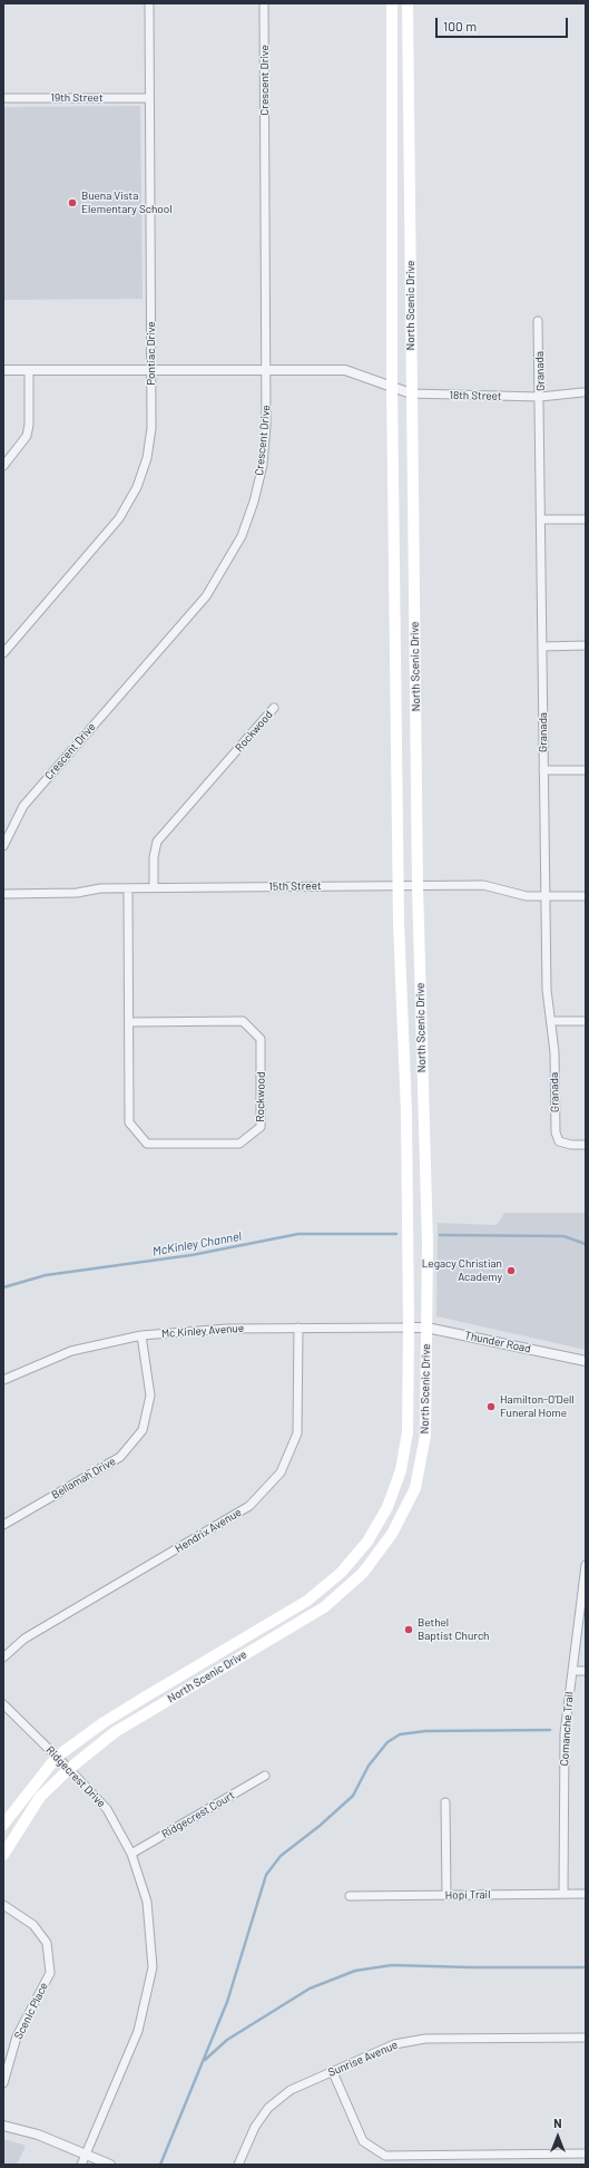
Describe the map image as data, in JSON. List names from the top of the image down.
{
  "streets": {
    "main road": ["North Scenic Drive"],
    "street": [
      "Crescent Drive",
      "19th Street",
      "Pontiac Drive",
      "Granada",
      "18th Street",
      "Rockwood",
      "15th Street",
      "Mc Kinley Avenue",
      "Thunder Road",
      "Bellamah Drive",
      "Hendrix Avenue",
      "Comanche Trail",
      "Ridgecrest Drive",
      "Ridgecrest Court",
      "Hopi Trail",
      "Scenic Place",
      "Sunrise Avenue"
    ]
  },
  "crossings": [
    ["19th Street", "Pontiac Drive"],
    ["North Scenic Drive", "18th Street"],
    ["North Scenic Drive", "15th Street"],
    ["North Scenic Drive", "Mc Kinley Avenue"],
    ["North Scenic Drive", "Thunder Road"],
    ["North Scenic Drive", "Ridgecrest Drive"],
    ["Granada", "18th Street"],
    ["Granada", "15th Street"],
    ["Rockwood", "15th Street"],
    ["Mc Kinley Avenue", "Thunder Road"],
    ["Mc Kinley Avenue", "Bellamah Drive"],
    ["Mc Kinley Avenue", "Hendrix Avenue"],
    ["Comanche Trail", "Hopi Trail"],
    ["Ridgecrest Drive", "Ridgecrest Court"]
  ],
  "water": ["McKinley Channel"],
  "places": [
    "Buena Vista Elementary School",
    "Legacy Christian Academy",
    "Hamilton-O'Dell Funeral Home",
    "Bethel Baptist Church"
  ],
  "scale_bar": "100 m",
  "north": "top"
}
